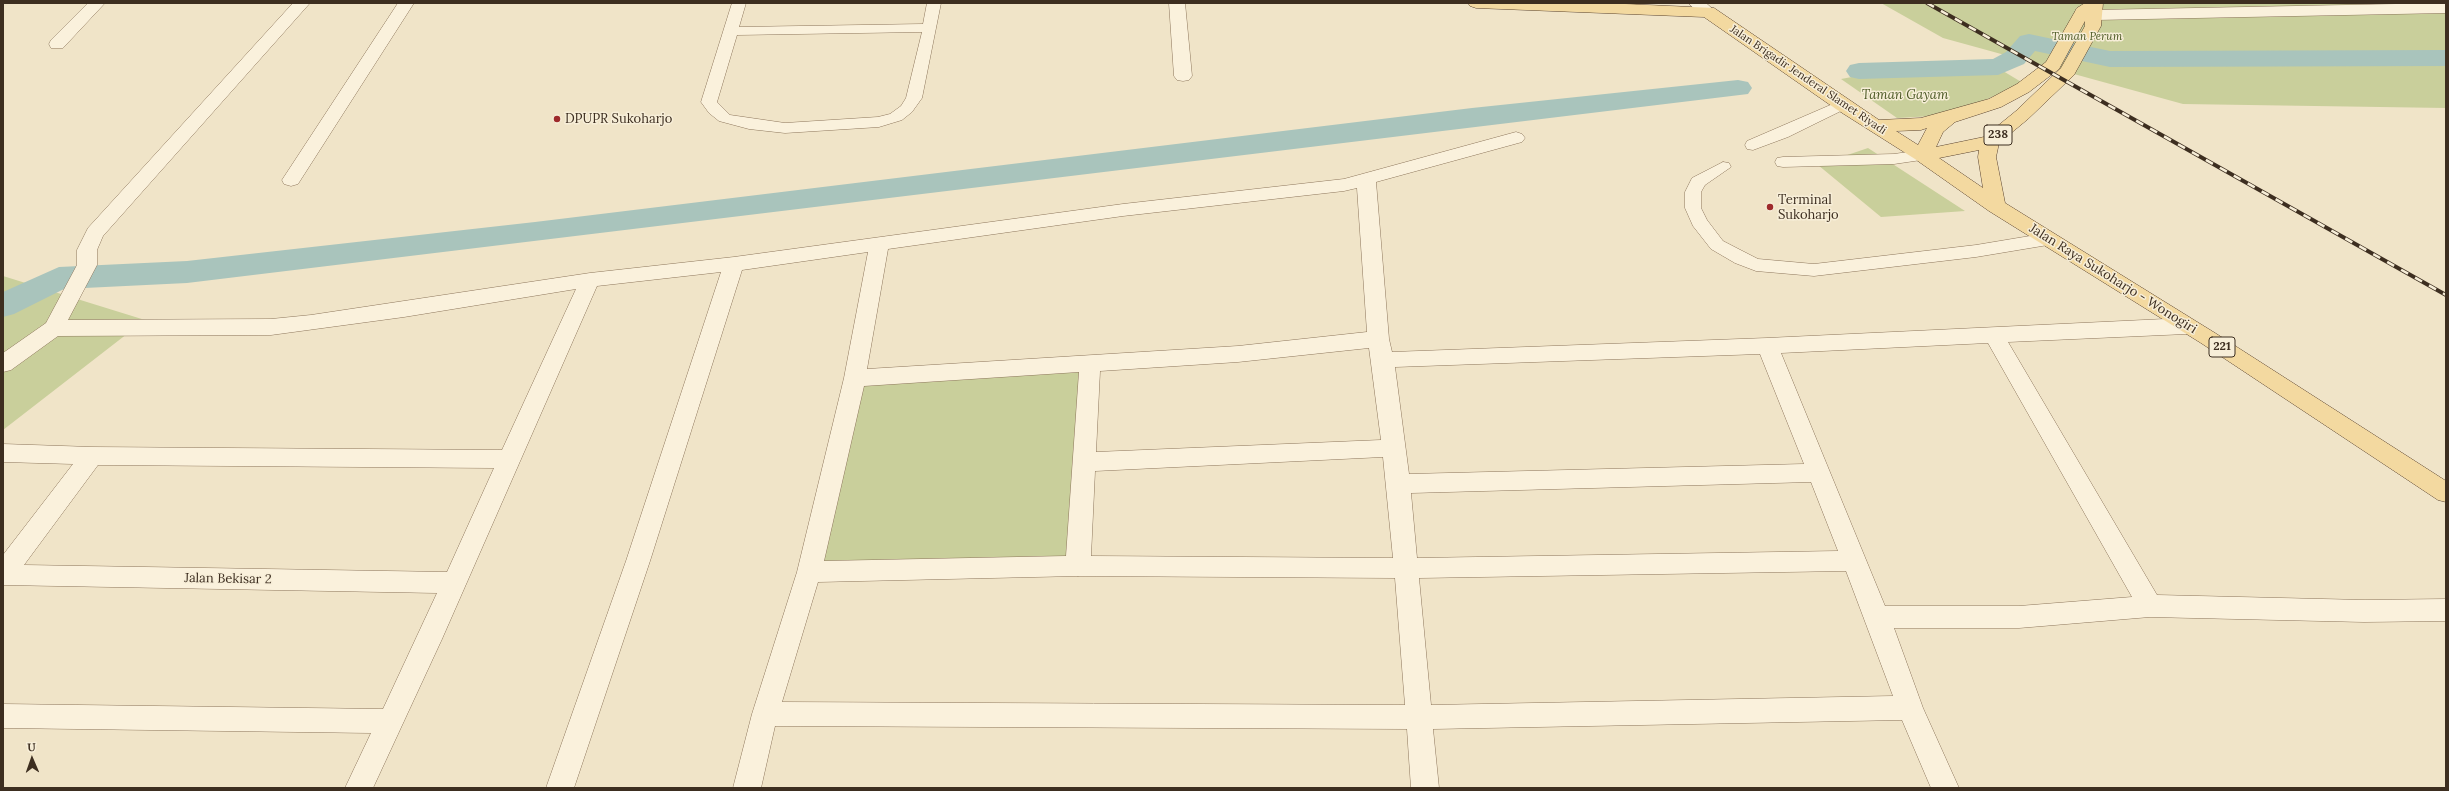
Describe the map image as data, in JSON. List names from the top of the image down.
{
  "streets": {
    "main road": [
      "Jalan Brigadir Jenderal Slamet Riyadi",
      "238",
      "Jalan Raya Sukoharjo - Wonogiri",
      "221"
    ],
    "street": ["Jalan Bekisar 2"]
  },
  "crossings": [
    ["Jalan Brigadir Jenderal Slamet Riyadi", "238"],
    ["Jalan Brigadir Jenderal Slamet Riyadi", "Jalan Raya Sukoharjo - Wonogiri"],
    ["238", "Jalan Raya Sukoharjo - Wonogiri"]
  ],
  "parks": ["Taman Perum", "Taman Gayam"],
  "places": ["DPUPR Sukoharjo", "Terminal Sukoharjo"],
  "north": "top"
}
